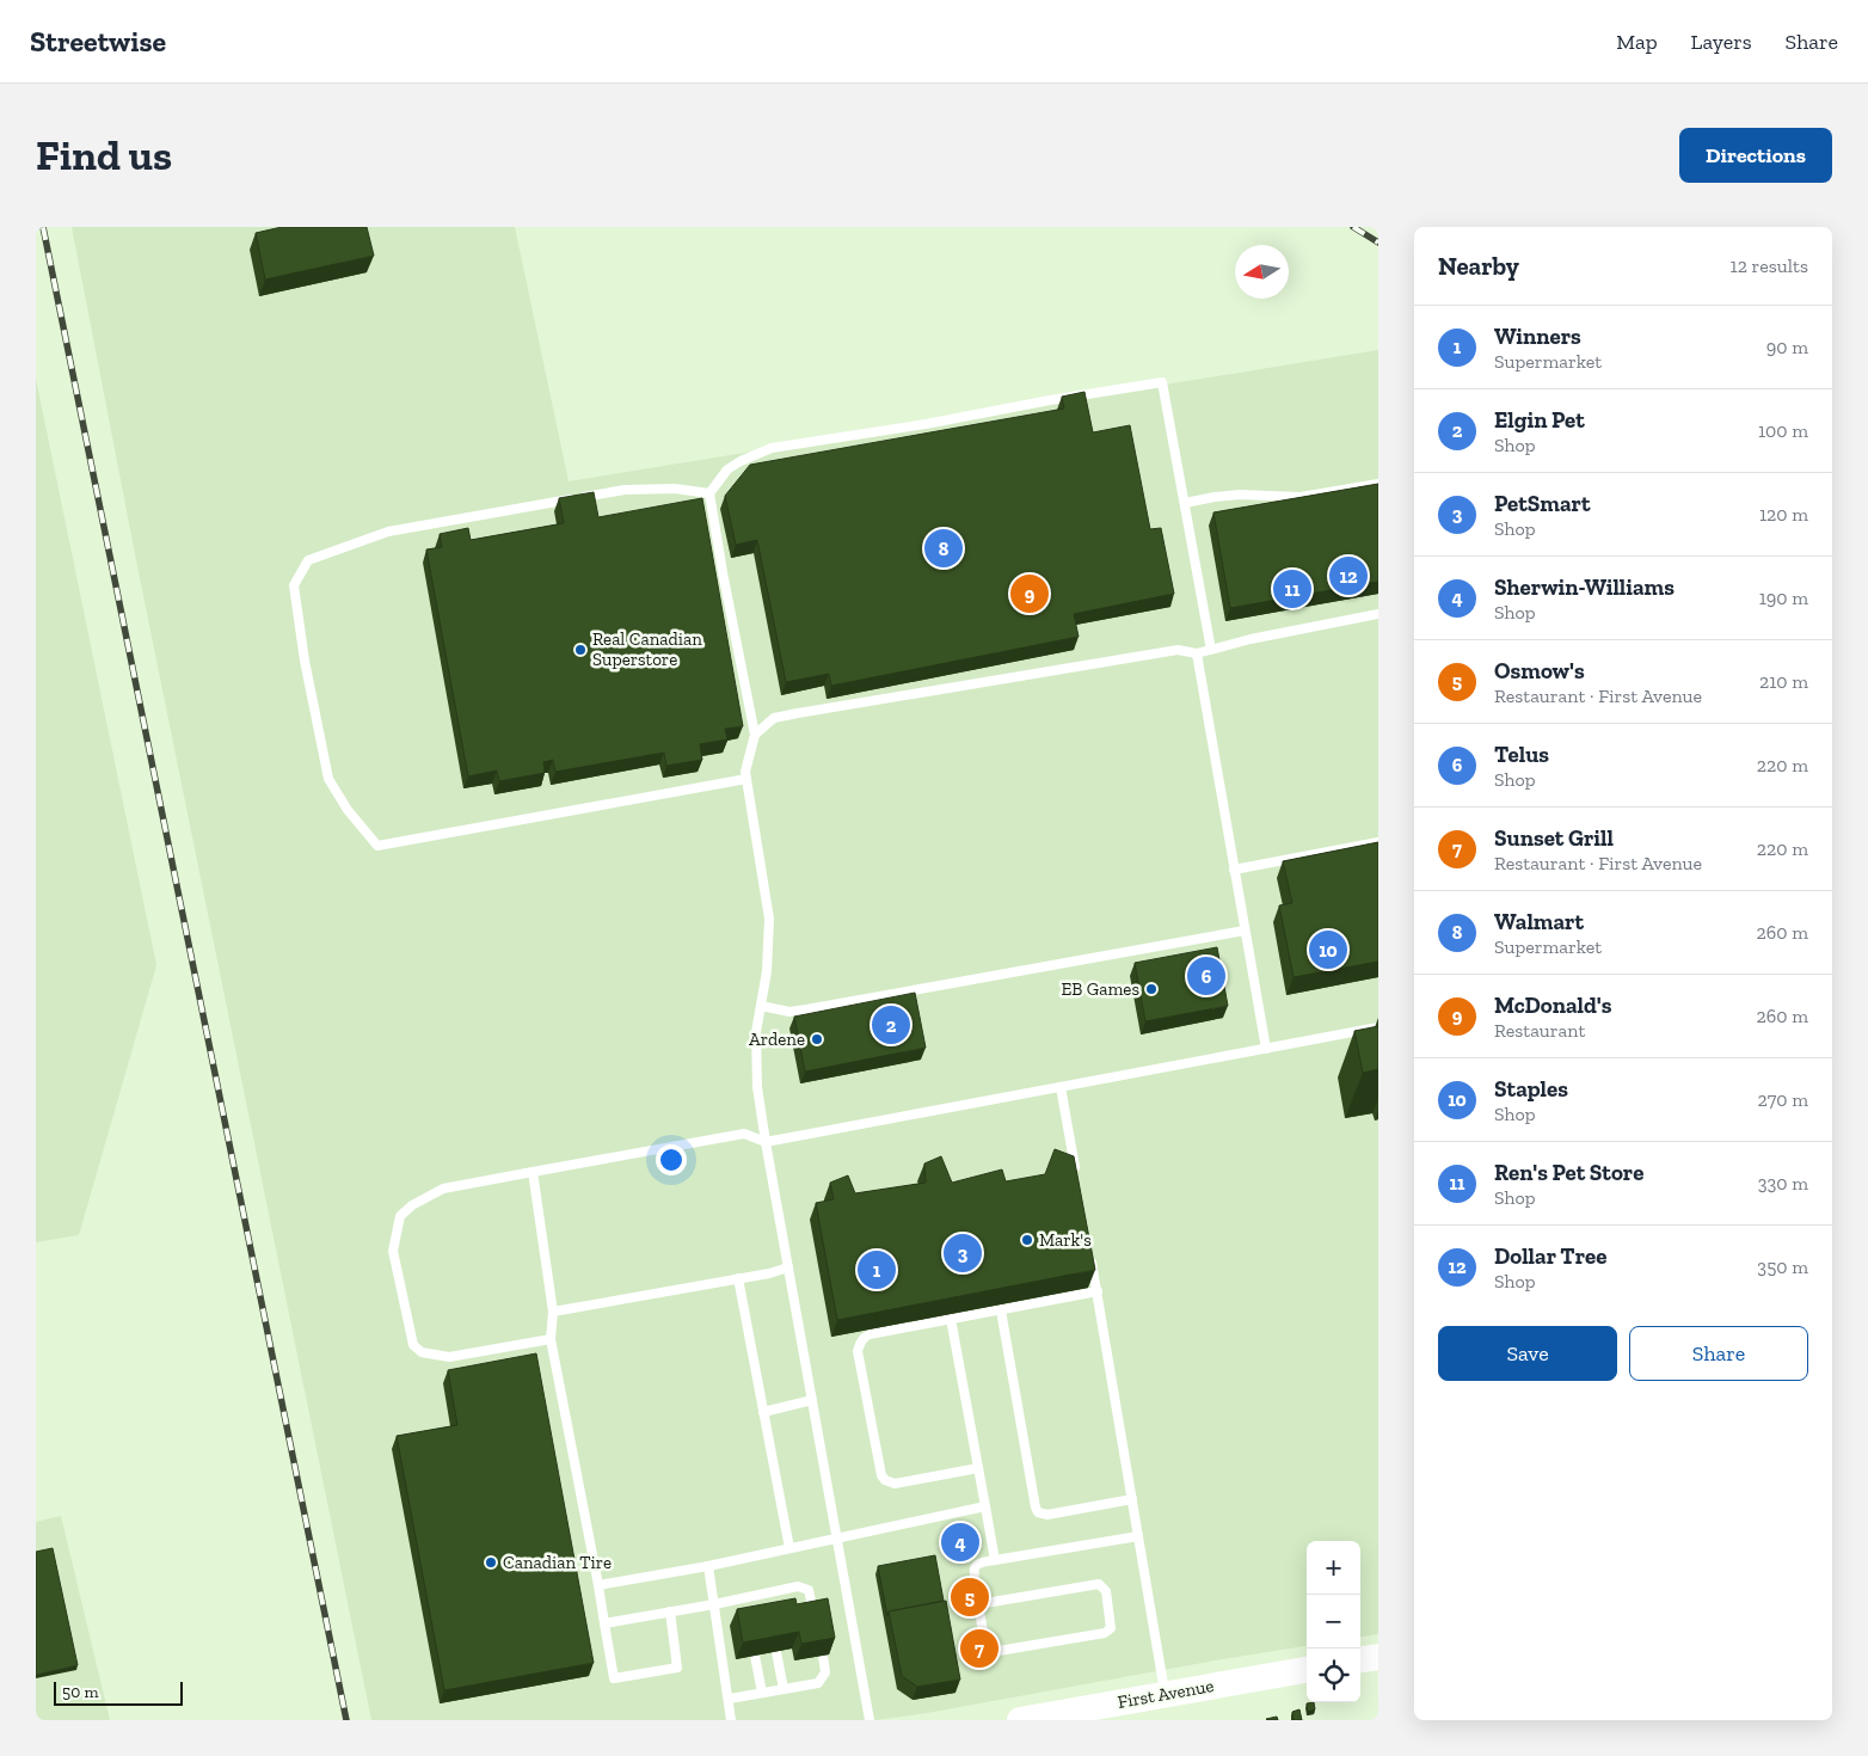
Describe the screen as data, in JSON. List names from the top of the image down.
{
  "streets": {
    "main road": ["First Avenue"]
  },
  "places": [
    "Real Canadian Superstore",
    "EB Games",
    "Ardene",
    "Mark's",
    "Canadian Tire"
  ],
  "scale_bar": "50 m",
  "north": "left",
  "page": {
    "header": "Streetwise",
    "nav": ["Map", "Layers", "Share"],
    "buttons": [
      "Directions",
      ["Save", "Share"]
    ],
    "title": "Find us",
    "heading": ["Nearby", "12 results"],
    "list": [
      {
        "mark": "1",
        "name": "Winners",
        "note": "Supermarket",
        "value": "90 m"
      },
      {
        "mark": "2",
        "name": "Elgin Pet",
        "note": "Shop",
        "value": "100 m"
      },
      {
        "mark": "3",
        "name": "PetSmart",
        "note": "Shop",
        "value": "120 m"
      },
      {
        "mark": "4",
        "name": "Sherwin-Williams",
        "note": "Shop",
        "value": "190 m"
      },
      {
        "mark": "5",
        "name": "Osmow's",
        "note": "Restaurant · First Avenue",
        "value": "210 m"
      },
      {
        "mark": "6",
        "name": "Telus",
        "note": "Shop",
        "value": "220 m"
      },
      {
        "mark": "7",
        "name": "Sunset Grill",
        "note": "Restaurant · First Avenue",
        "value": "220 m"
      },
      {
        "mark": "8",
        "name": "Walmart",
        "note": "Supermarket",
        "value": "260 m"
      },
      {
        "mark": "9",
        "name": "McDonald's",
        "note": "Restaurant",
        "value": "260 m"
      },
      {
        "mark": "10",
        "name": "Staples",
        "note": "Shop",
        "value": "270 m"
      },
      {
        "mark": "11",
        "name": "Ren's Pet Store",
        "note": "Shop",
        "value": "330 m"
      },
      {
        "mark": "12",
        "name": "Dollar Tree",
        "note": "Shop",
        "value": "350 m"
      }
    ],
    "pins": [
      "8",
      "12",
      "11",
      "9",
      "10",
      "6",
      "2",
      "3",
      "1",
      "4",
      "5",
      "7"
    ],
    "map_buttons": ["+", "−"],
    "scale": "50 m"
  }
}
